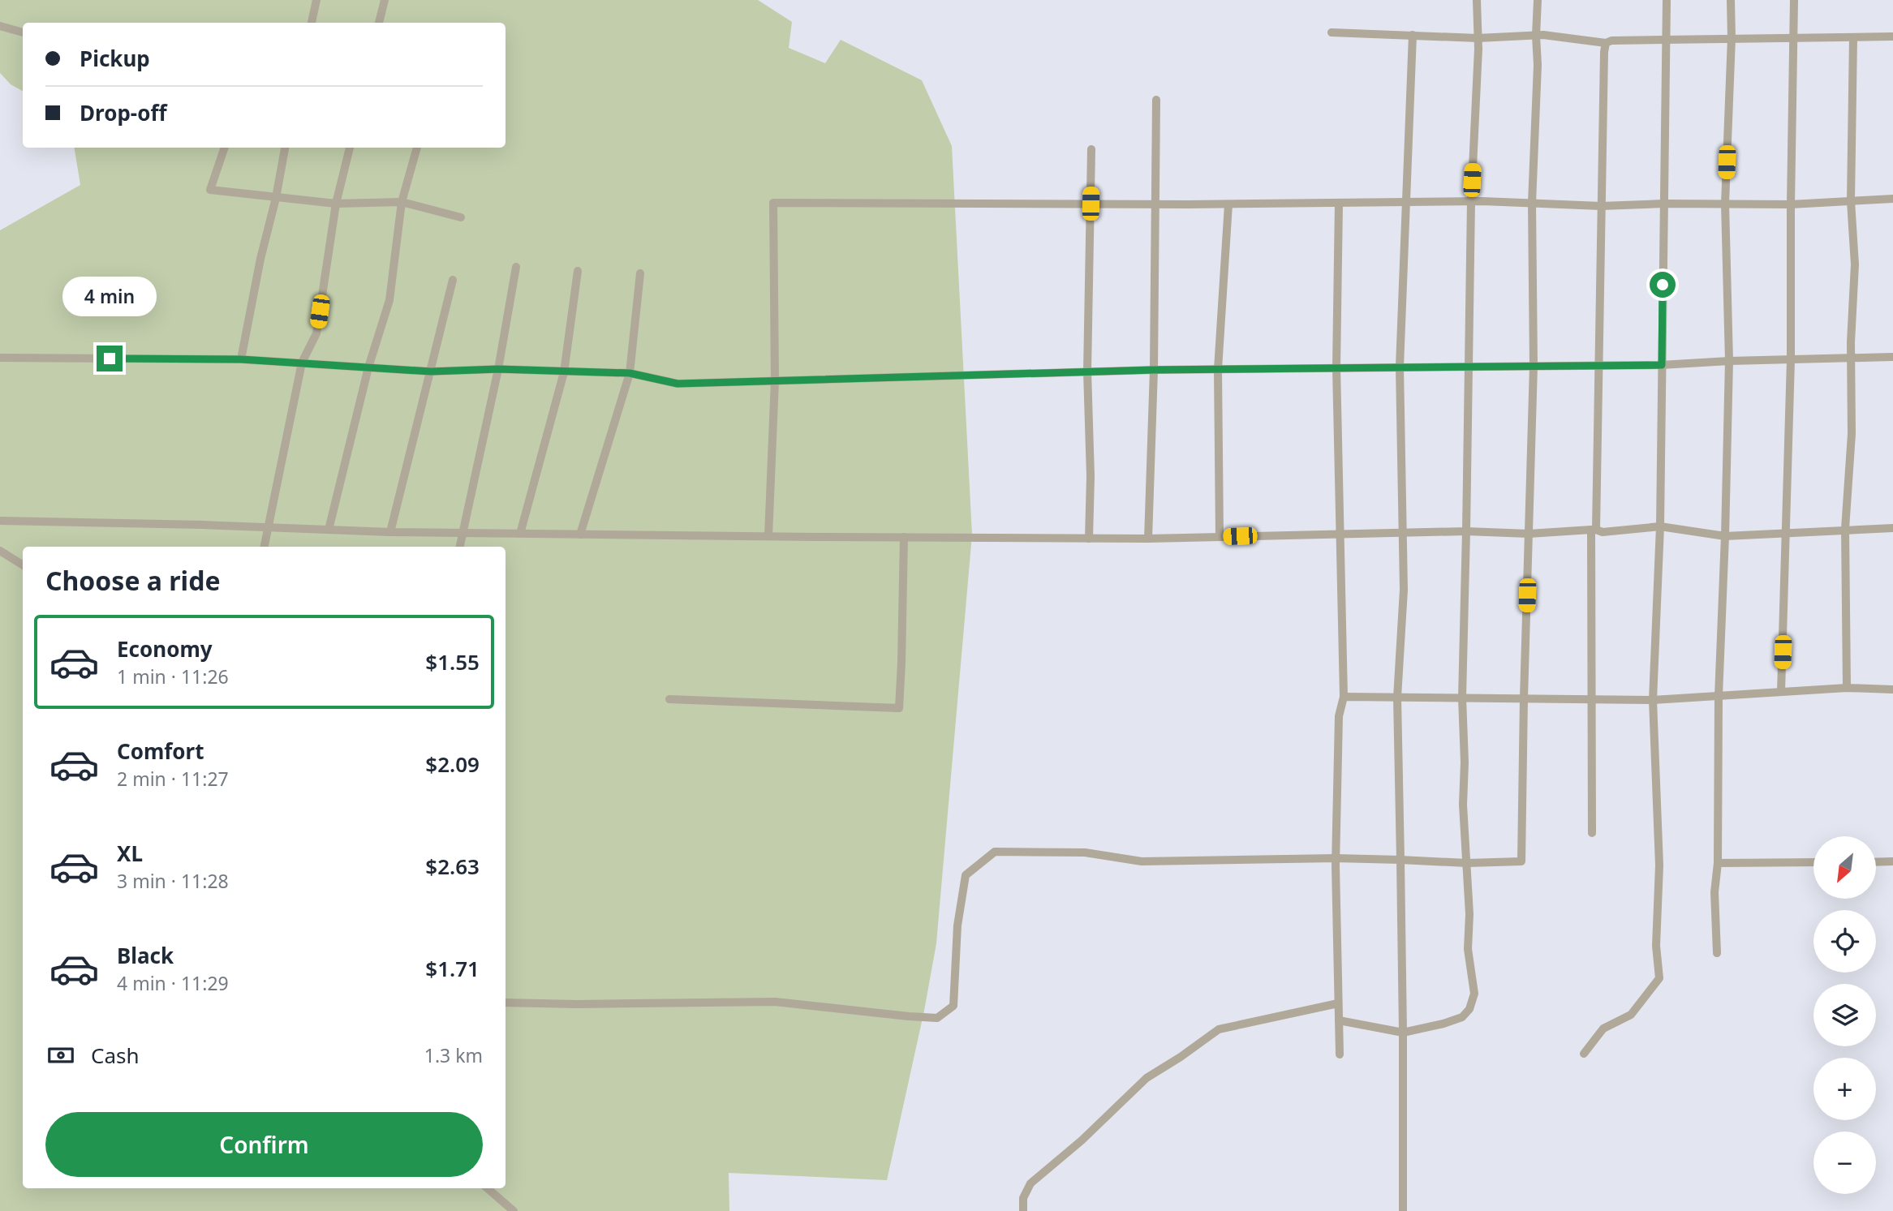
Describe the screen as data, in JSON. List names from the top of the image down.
{
  "north": "bottom left",
  "page": {
    "banner": ["Pickup", "Drop-off"],
    "bubble": "4 min",
    "heading": "Choose a ride",
    "list": [
      {
        "name": "Economy",
        "note": "1 min · 11:26",
        "value": "$1.55"
      },
      {
        "name": "Comfort",
        "note": "2 min · 11:27",
        "value": "$2.09"
      },
      {
        "name": "XL",
        "note": "3 min · 11:28",
        "value": "$2.63"
      },
      {
        "name": "Black",
        "note": "4 min · 11:29",
        "value": "$1.71"
      }
    ],
    "map_buttons": ["+", "−"],
    "pay": ["Cash", "1.3 km"],
    "buttons": "Confirm"
  }
}
